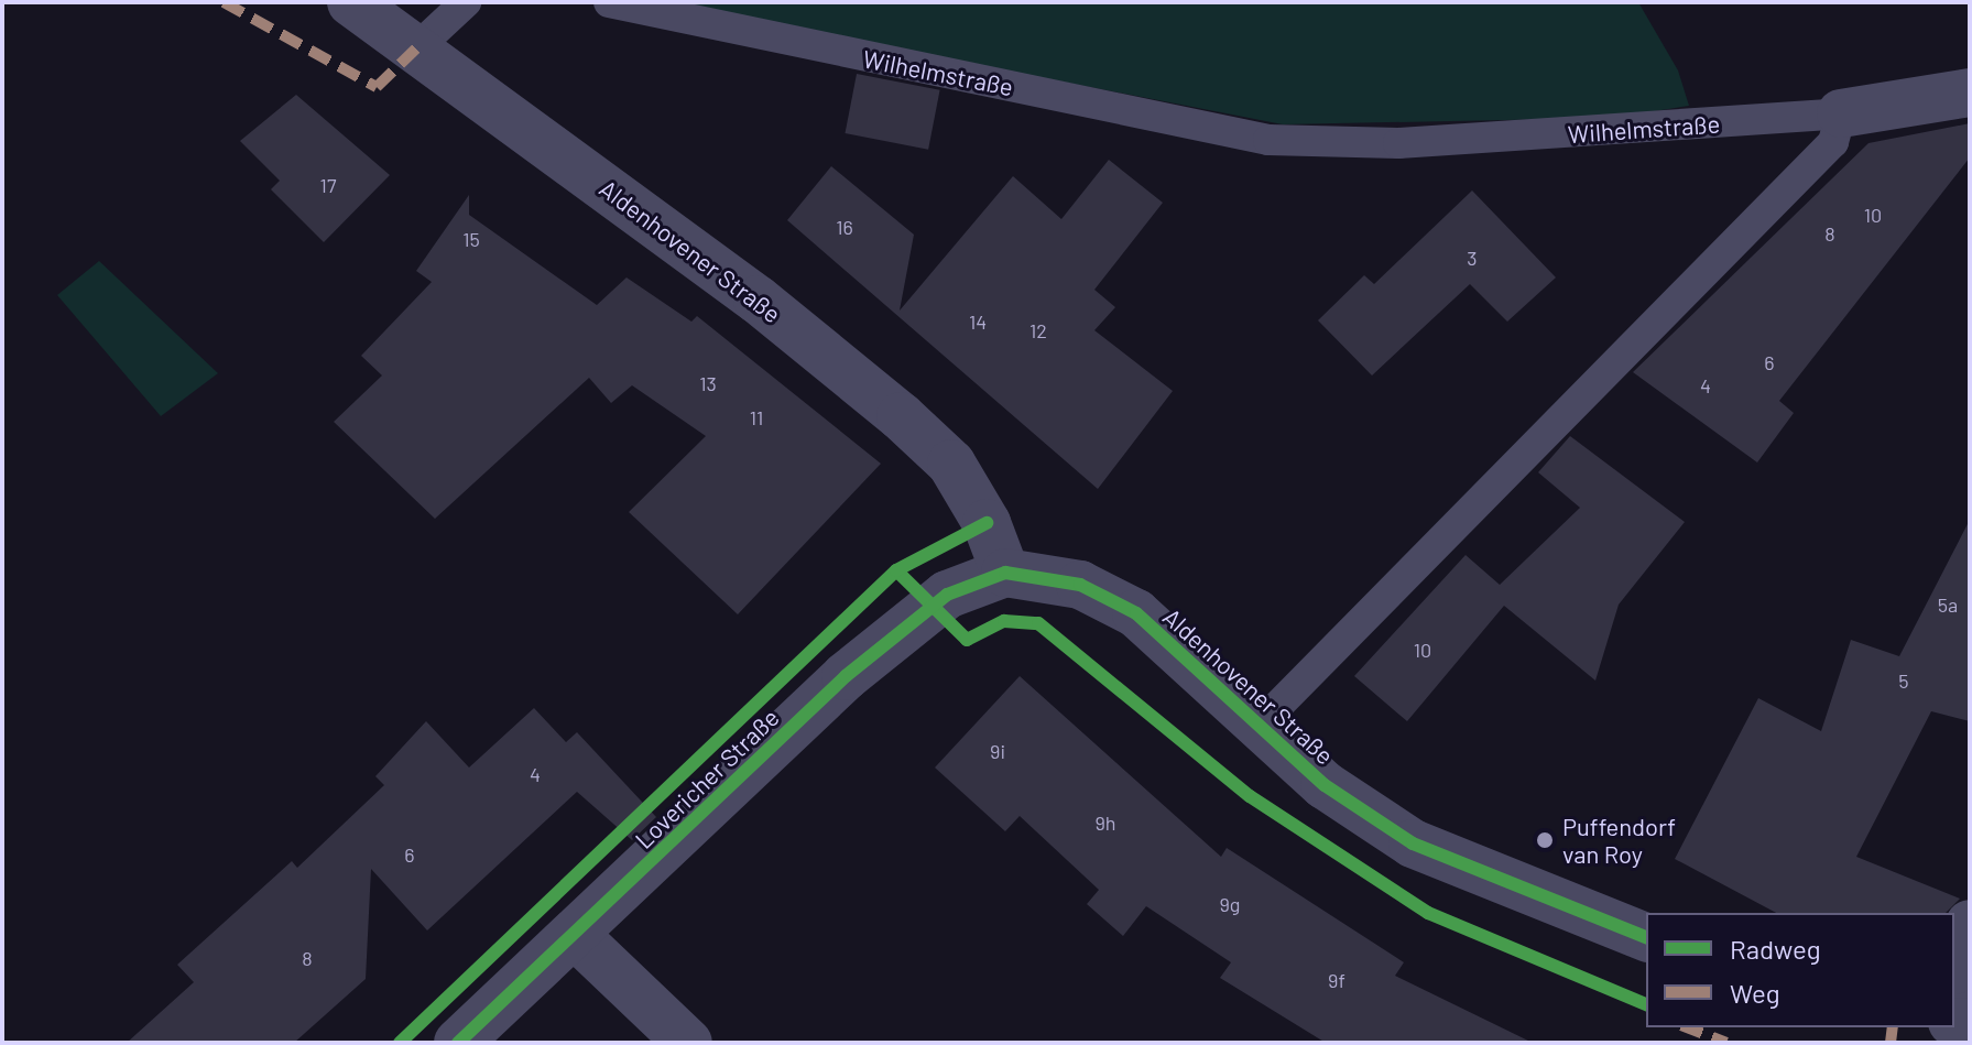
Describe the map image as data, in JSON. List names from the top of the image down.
{
  "streets": {
    "street": ["Aldenhovener Straße", "Lovericher Straße"],
    "lane": ["Wilhelmstraße"]
  },
  "crossings": [
    ["Aldenhovener Straße", "Lovericher Straße"]
  ],
  "places": ["Puffendorf van Roy"],
  "house_numbers": [
    "17",
    "10",
    "16",
    "8",
    "15",
    "3",
    "14",
    "12",
    "6",
    "13",
    "4",
    "11",
    "5a",
    "10",
    "5",
    "9i",
    "4",
    "9h",
    "6",
    "9g",
    "8",
    "9f"
  ],
  "legend": ["Radweg", "Weg"]
}
